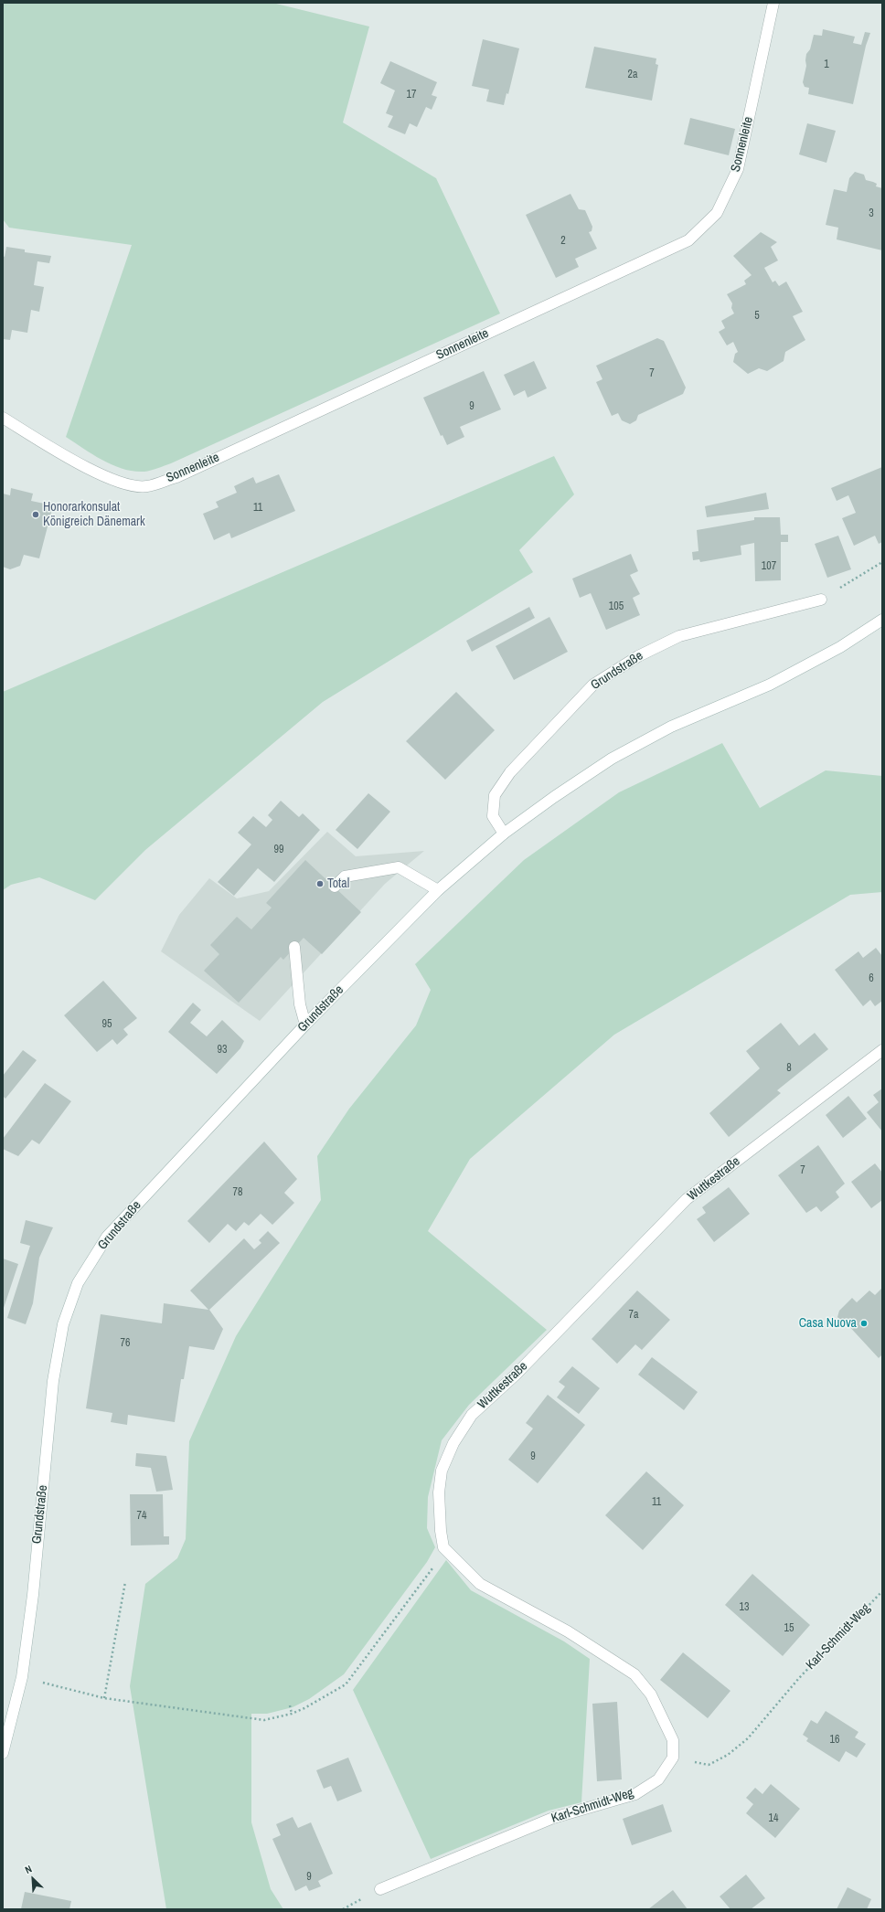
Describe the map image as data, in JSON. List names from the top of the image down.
{
  "streets": {
    "street": [
      "Sonnenleite",
      "Grundstraße",
      "Wuttkestraße",
      "Karl-Schmidt-Weg"
    ]
  },
  "crossings": [
    ["Wuttkestraße", "Karl-Schmidt-Weg"]
  ],
  "places": ["Honorarkonsulat Königreich Dänemark", "Total", "Casa Nuova"],
  "house_numbers": [
    "1",
    "2a",
    "17",
    "3",
    "2",
    "5",
    "7",
    "9",
    "11",
    "107",
    "105",
    "99",
    "6",
    "95",
    "93",
    "8",
    "7",
    "78",
    "7a",
    "76",
    "9",
    "11",
    "74",
    "13",
    "15",
    "16",
    "14",
    "9"
  ],
  "north": "top left"
}
